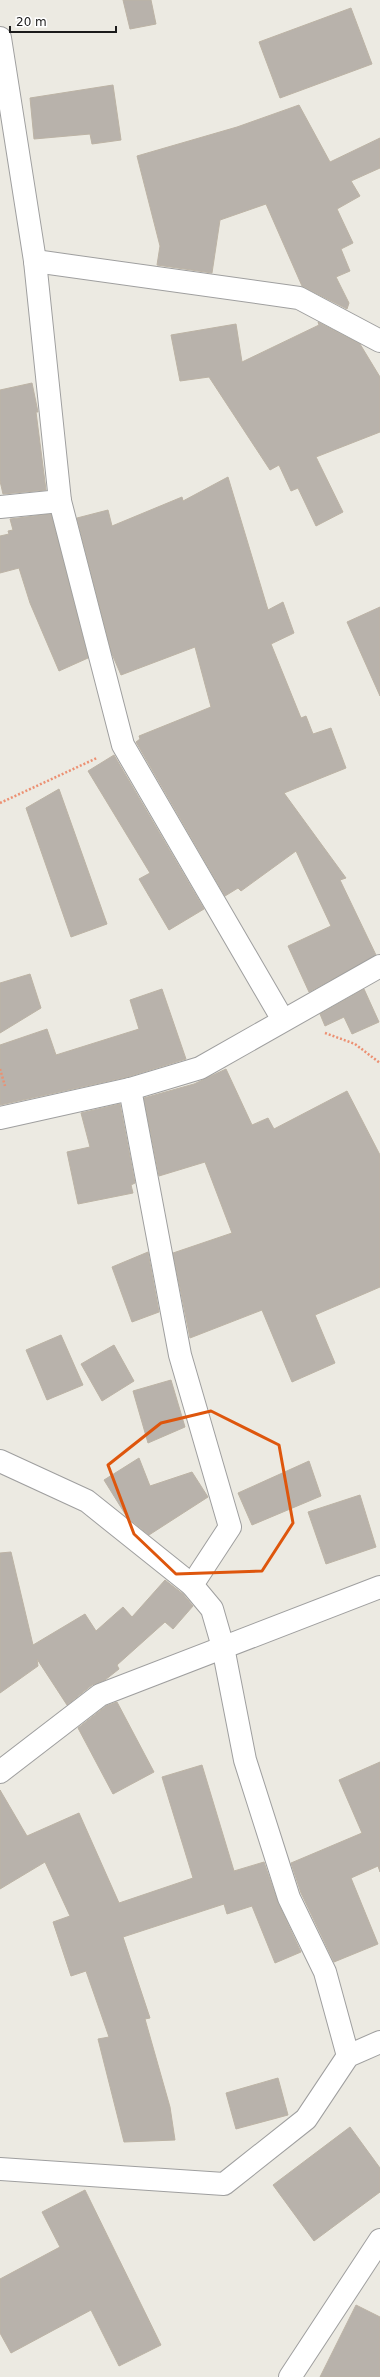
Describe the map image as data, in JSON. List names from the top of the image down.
{
  "scale_bar": "20 m"
}
